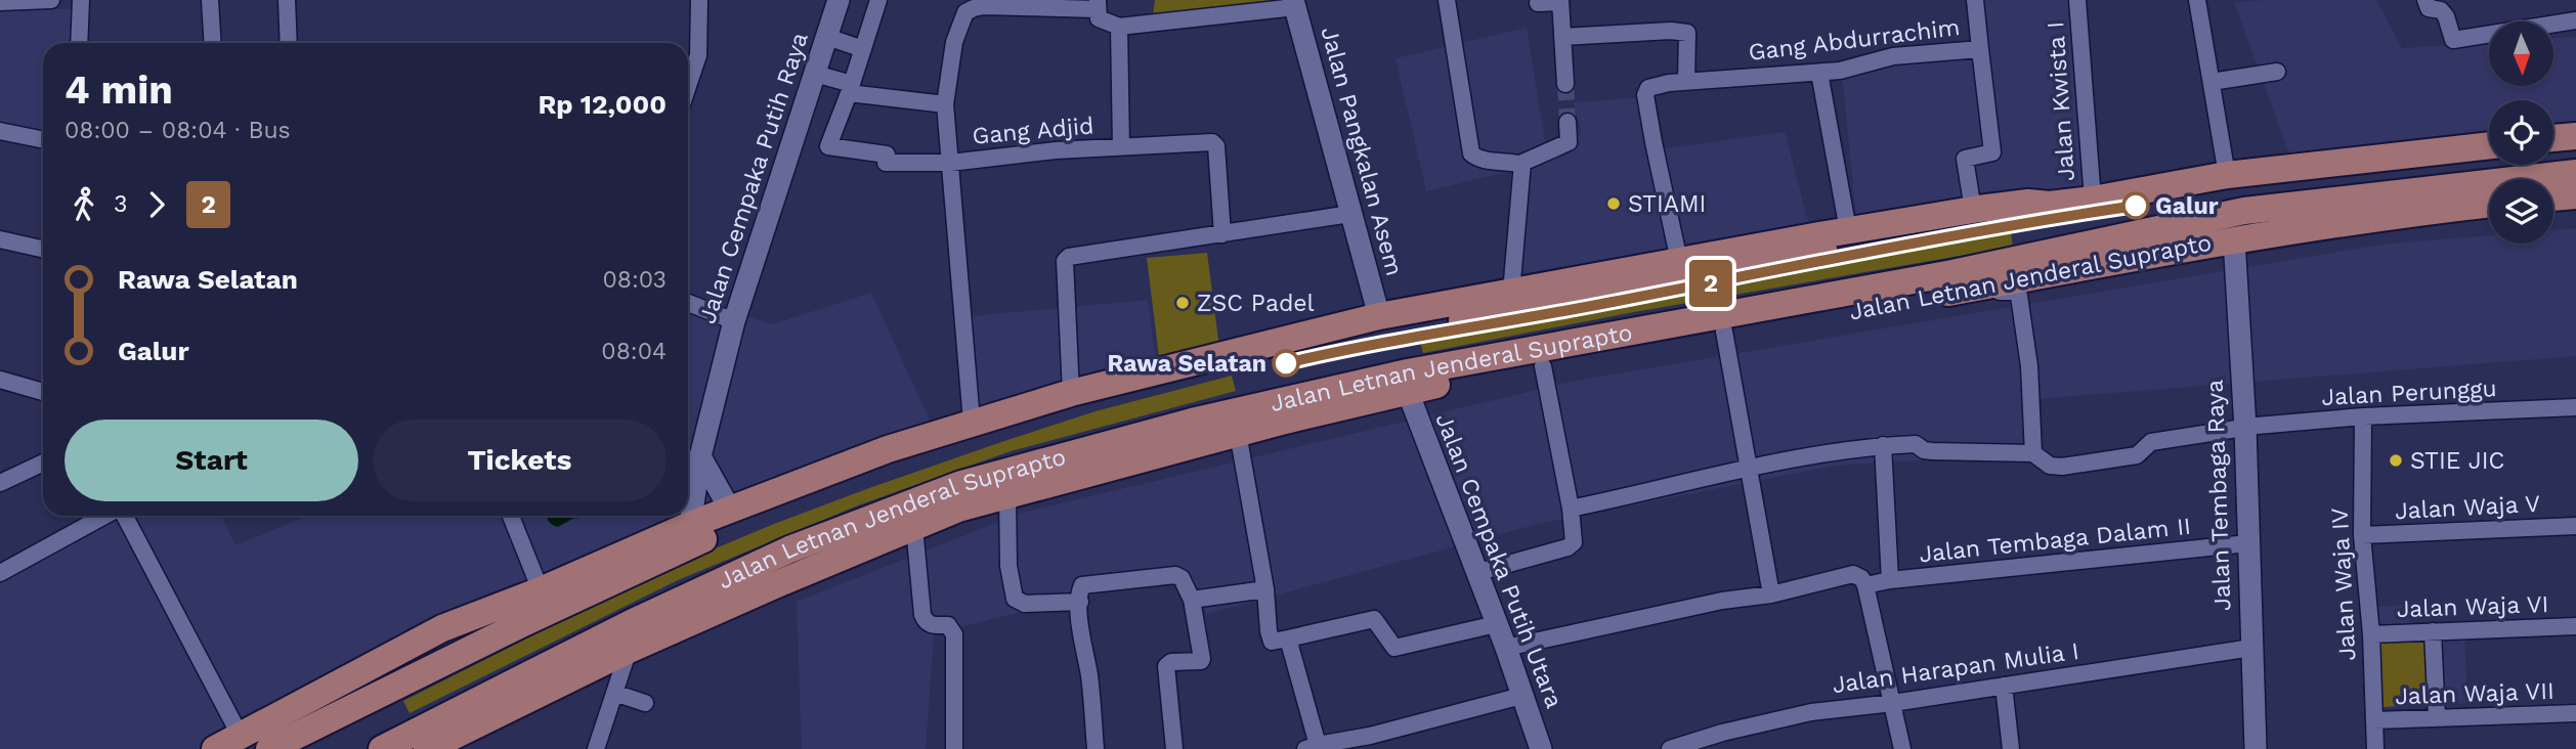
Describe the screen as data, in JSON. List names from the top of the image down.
{
  "streets": {
    "main road": ["Jalan Letnan Jenderal Suprapto"],
    "street": [
      "Gang Abdurrachim",
      "Jalan Kwista I",
      "Gang Adjid",
      "Jalan Pangkalan Asem",
      "Jalan Cempaka Putih Raya",
      "Jalan Perunggu",
      "Jalan Tembaga Raya",
      "Jalan Waja V",
      "Jalan Tembaga Dalam II",
      "Jalan Cempaka Putih Utara",
      "Jalan Waja IV",
      "Jalan Waja VI",
      "Jalan Harapan Mulia I",
      "Jalan Waja VII"
    ]
  },
  "crossings": [
    ["Gang Abdurrachim", "Jalan Letnan Jenderal Suprapto"],
    ["Jalan Kwista I", "Jalan Letnan Jenderal Suprapto"],
    ["Jalan Pangkalan Asem", "Jalan Letnan Jenderal Suprapto"],
    ["Jalan Cempaka Putih Raya", "Jalan Letnan Jenderal Suprapto"],
    ["Jalan Letnan Jenderal Suprapto", "Jalan Tembaga Raya"],
    ["Jalan Letnan Jenderal Suprapto", "Jalan Cempaka Putih Utara"],
    ["Jalan Perunggu", "Jalan Tembaga Raya"],
    ["Jalan Perunggu", "Jalan Waja IV"],
    ["Jalan Tembaga Raya", "Jalan Tembaga Dalam II"],
    ["Jalan Tembaga Raya", "Jalan Harapan Mulia I"],
    ["Jalan Waja V", "Jalan Waja IV"],
    ["Jalan Tembaga Dalam II", "Jalan Cempaka Putih Utara"],
    ["Jalan Waja IV", "Jalan Waja VI"],
    ["Jalan Waja IV", "Jalan Waja VII"]
  ],
  "places": [
    "STIAMI",
    "Galur",
    "ZSC Padel",
    "Rawa Selatan",
    "STIE JIC"
  ],
  "lines": ["bus line 2"],
  "north": "bottom",
  "page": {
    "on_map": "2",
    "heading": ["4 min", "08:00 – 08:04 · Bus", "Rp 12,000"],
    "legs": ["3", "2"],
    "list": [
      {
        "name": "Rawa Selatan",
        "value": "08:03"
      },
      {
        "name": "Galur",
        "value": "08:04"
      }
    ],
    "buttons": ["Start", "Tickets"]
  }
}
